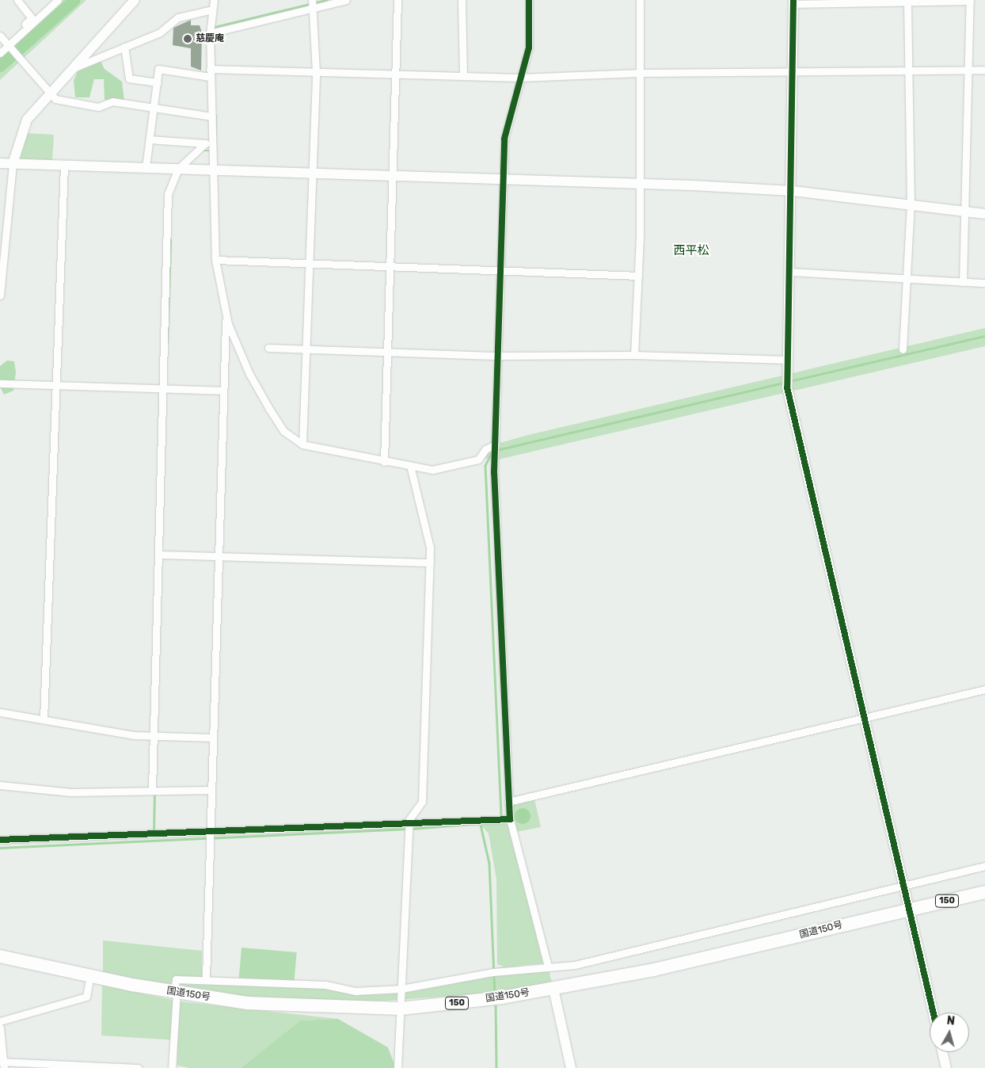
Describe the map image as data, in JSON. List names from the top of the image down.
{
  "streets": {
    "highway": ["150", "国道150号"]
  },
  "districts": ["西平松"],
  "places": ["慈慶庵"],
  "north": "top"
}
